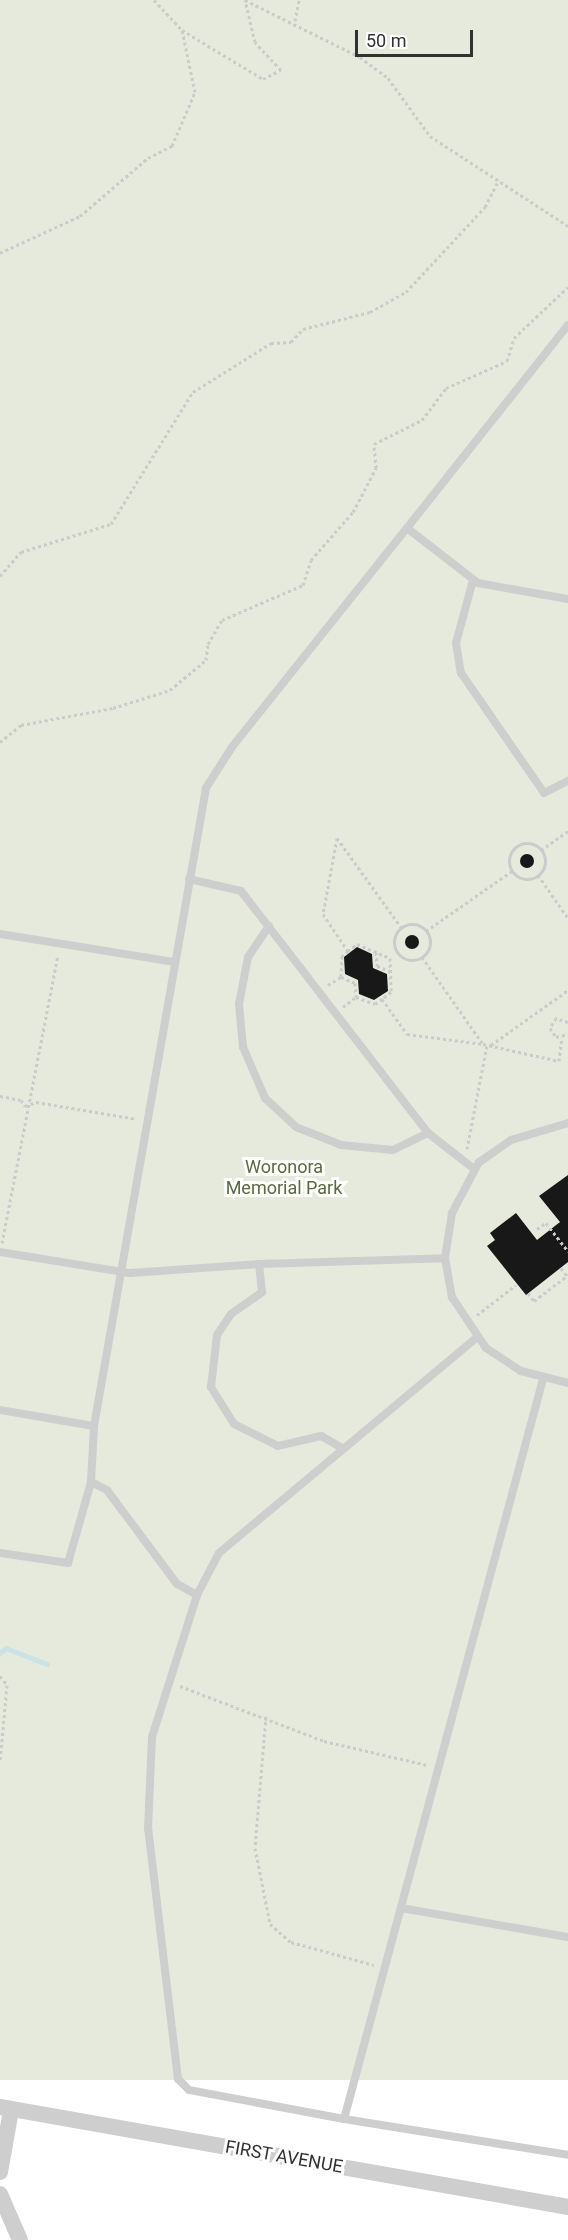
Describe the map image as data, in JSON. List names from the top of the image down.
{
  "streets": {
    "street": ["FIRST AVENUE"]
  },
  "parks": ["Woronora Memorial Park"],
  "scale_bar": "50 m"
}
